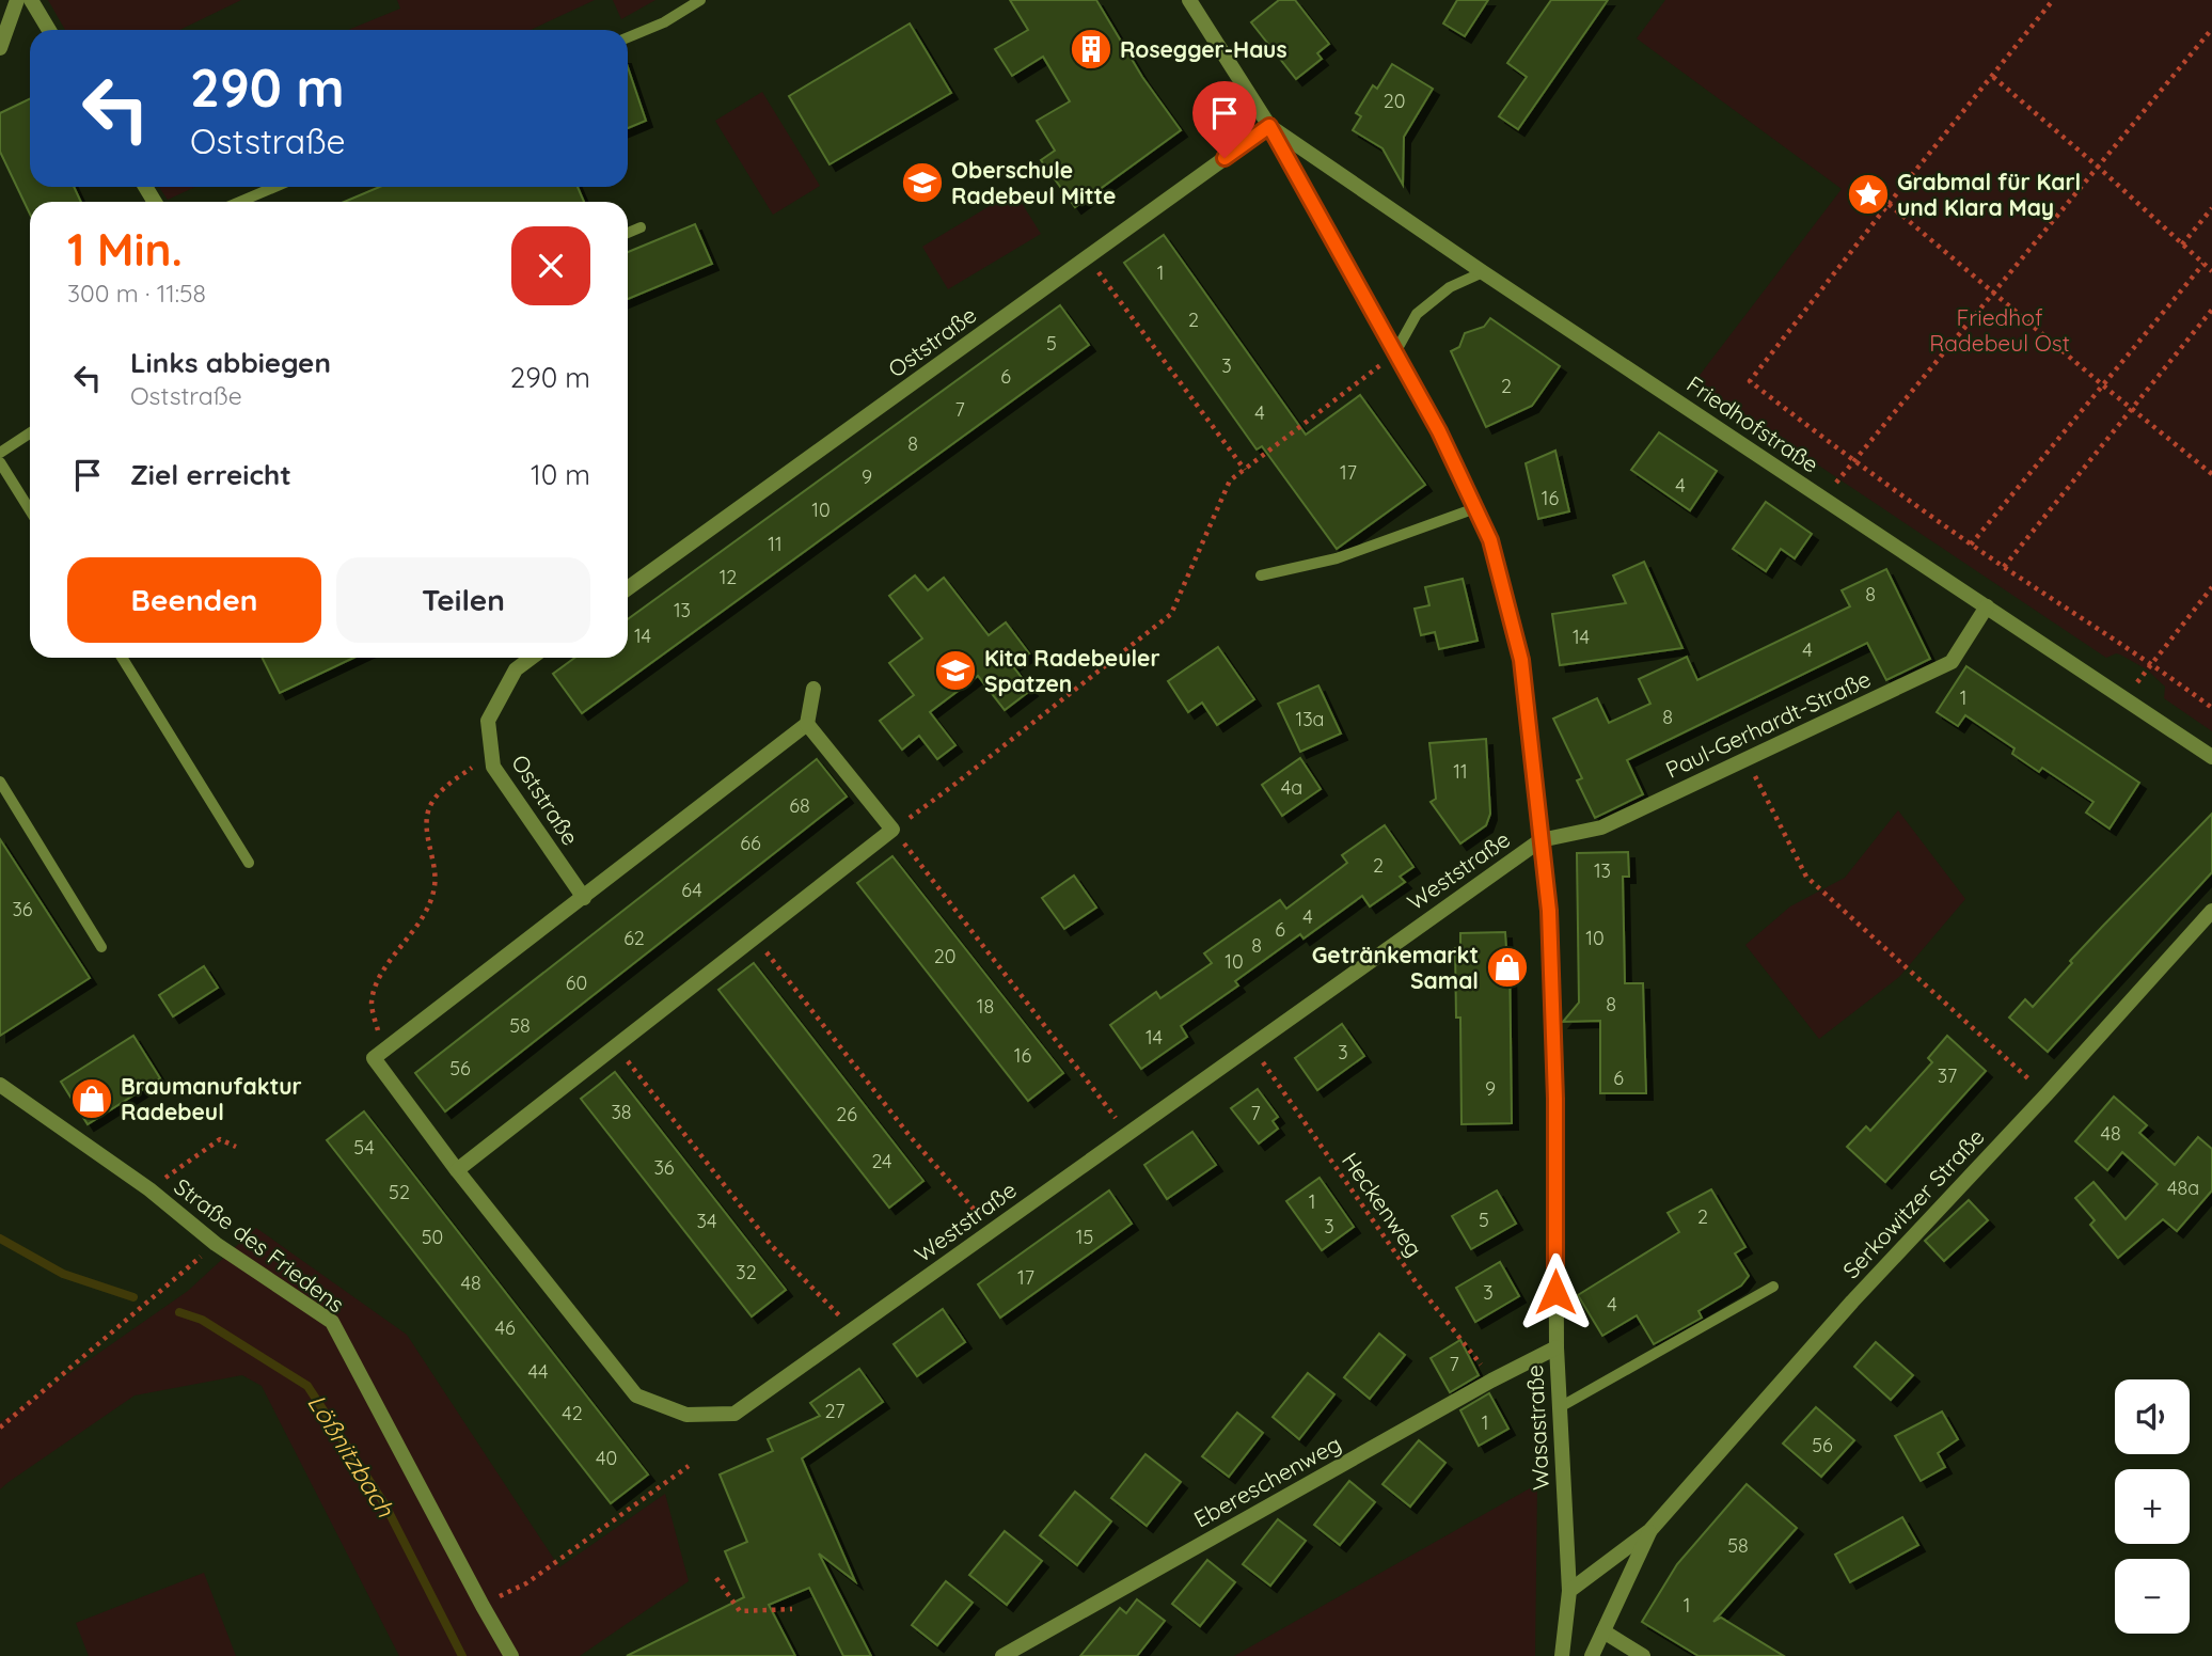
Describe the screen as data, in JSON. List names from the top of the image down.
{
  "streets": {
    "street": [
      "Oststraße",
      "Friedhofstraße",
      "Paul-Gerhardt-Straße",
      "Weststraße",
      "Serkowitzer Straße",
      "Straße des Friedens",
      "Wasastraße",
      "Ebereschenweg"
    ],
    "path": ["Heckenweg"]
  },
  "crossings": [
    ["Oststraße", "Friedhofstraße"],
    ["Oststraße", "Wasastraße"],
    ["Friedhofstraße", "Paul-Gerhardt-Straße"],
    ["Friedhofstraße", "Wasastraße"],
    ["Paul-Gerhardt-Straße", "Weststraße"],
    ["Paul-Gerhardt-Straße", "Wasastraße"],
    ["Weststraße", "Heckenweg"],
    ["Weststraße", "Wasastraße"],
    ["Serkowitzer Straße", "Wasastraße"],
    ["Heckenweg", "Ebereschenweg"],
    ["Wasastraße", "Ebereschenweg"]
  ],
  "water": ["Lößnitzbach"],
  "parks": ["Friedhof Radebeul Ost"],
  "places": {
    "building": ["Rosegger-Haus"],
    "school or university": ["Oberschule Radebeul Mitte", "Kita Radebeuler Spatzen"],
    "place": ["Grabmal für Karl und Klara May"],
    "shop": ["Getränkemarkt Samal", "Braumanufaktur Radebeul"]
  },
  "house_numbers": [
    "20",
    "1",
    "2",
    "5",
    "3",
    "6",
    "2",
    "7",
    "4",
    "8",
    "17",
    "9",
    "4",
    "16",
    "10",
    "11",
    "12",
    "8",
    "13",
    "14",
    "14",
    "4",
    "1",
    "8",
    "13a",
    "11",
    "4a",
    "68",
    "66",
    "2",
    "13",
    "64",
    "36",
    "4",
    "6",
    "62",
    "10",
    "8",
    "20",
    "10",
    "60",
    "8",
    "18",
    "58",
    "14",
    "3",
    "16",
    "56",
    "37",
    "6",
    "9",
    "38",
    "7",
    "26",
    "48",
    "54",
    "24",
    "36",
    "48a",
    "52",
    "1",
    "2",
    "5",
    "34",
    "3",
    "50",
    "15",
    "32",
    "17",
    "48",
    "3",
    "4",
    "46",
    "7",
    "44",
    "27",
    "42",
    "1",
    "56",
    "40",
    "58",
    "1"
  ],
  "page": {
    "turn": ["290 m", "Oststraße"],
    "heading": ["1 Min.", "300 m · 11:58"],
    "list": [
      {
        "name": "Links abbiegen",
        "note": "Oststraße",
        "value": "290 m"
      },
      {
        "name": "Ziel erreicht",
        "value": "10 m"
      }
    ],
    "buttons": ["Beenden", "Teilen"],
    "map_buttons": ["+", "−"]
  }
}
